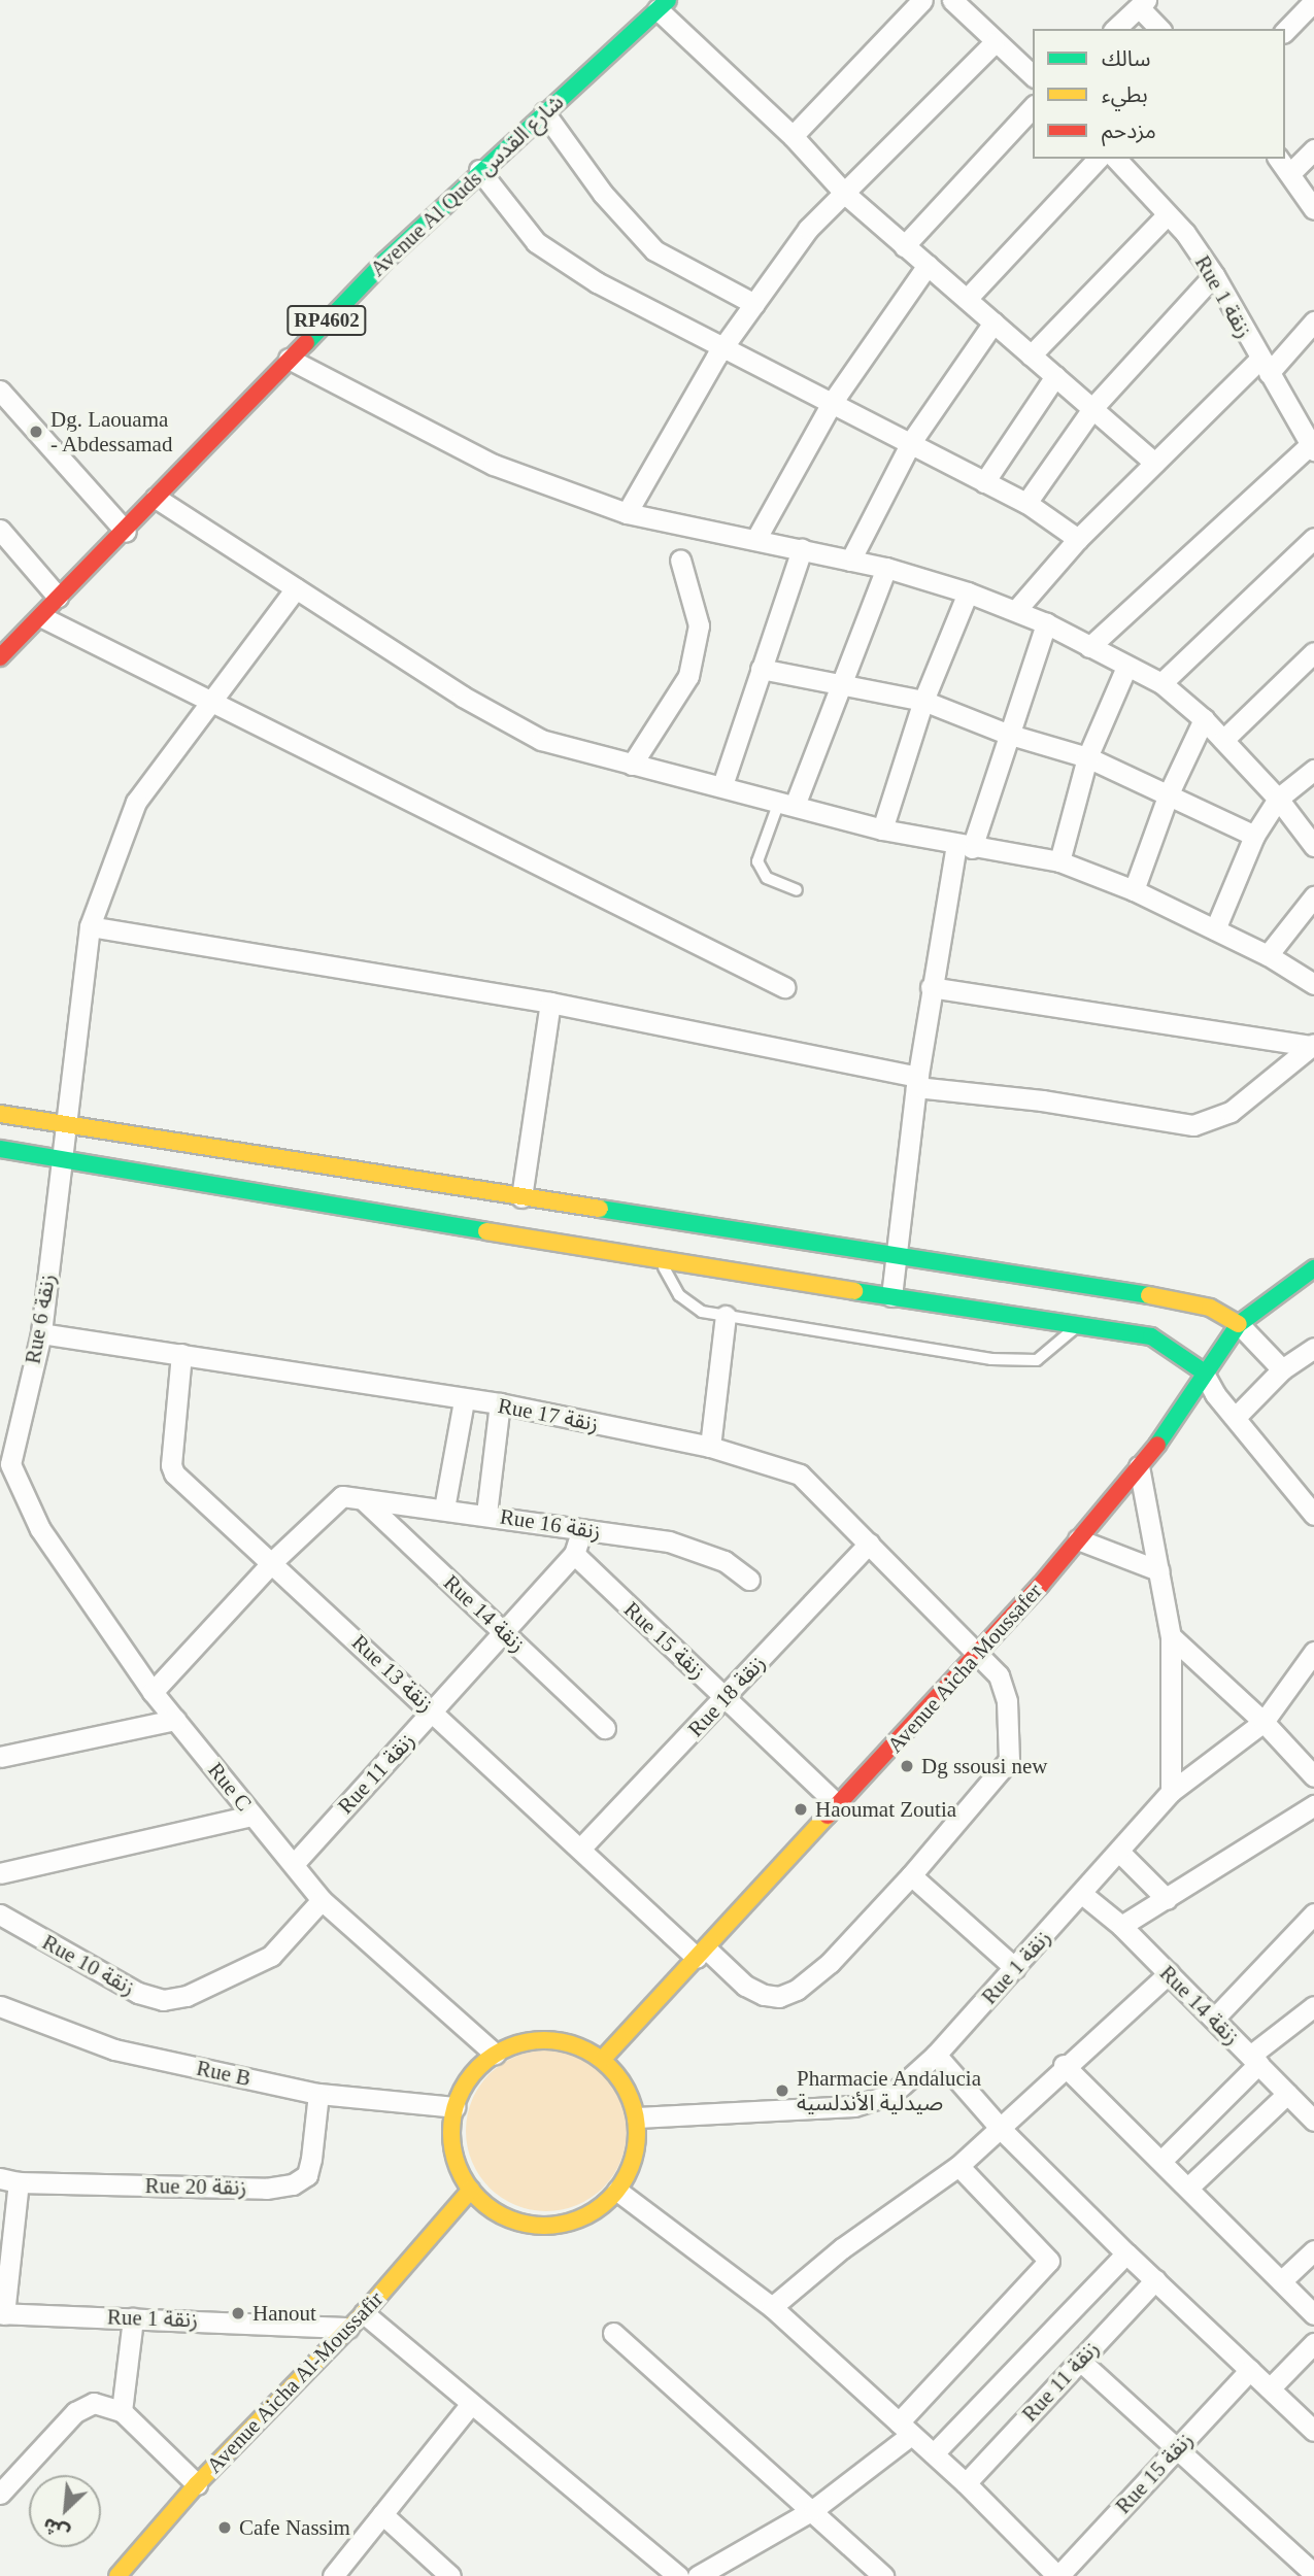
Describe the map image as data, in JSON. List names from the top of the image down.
{
  "streets": {
    "street": [
      "Avenue Al Quds شارع القدس",
      "Rue 1 زنقة",
      "RP4602",
      "Rue 6 زنقة",
      "Rue 17 زنقة",
      "Rue 16 زنقة",
      "Rue 14 زنقة",
      "Rue 15 زنقة",
      "Avenue Aicha Moussafer",
      "Rue 13 زنقة",
      "Rue 18 زنقة",
      "Rue 11 زنقة",
      "Rue C",
      "Rue 10 زنقة",
      "Rue B",
      "Rue 20 زنقة",
      "Avenue Aicha Al-Moussafir"
    ]
  },
  "crossings": [
    ["Rue 1 زنقة", "Rue 14 زنقة"],
    ["Rue 1 زنقة", "Avenue Aicha Moussafer"],
    ["Rue 1 زنقة", "Rue C"],
    ["Rue 1 زنقة", "Rue B"],
    ["Rue 1 زنقة", "Avenue Aicha Al-Moussafir"],
    ["Rue 6 زنقة", "Rue 17 زنقة"],
    ["Rue 6 زنقة", "Rue C"],
    ["Rue 17 زنقة", "Avenue Aicha Moussafer"],
    ["Rue 17 زنقة", "Rue 13 زنقة"],
    ["Rue 17 زنقة", "Rue 18 زنقة"],
    ["Rue 16 زنقة", "Rue 14 زنقة"],
    ["Rue 16 زنقة", "Rue 13 زنقة"],
    ["Rue 14 زنقة", "Rue 11 زنقة"],
    ["Rue 15 زنقة", "Avenue Aicha Moussafer"],
    ["Rue 15 زنقة", "Rue 18 زنقة"],
    ["Rue 15 زنقة", "Rue 11 زنقة"],
    ["Avenue Aicha Moussafer", "Rue 13 زنقة"],
    ["Avenue Aicha Moussafer", "Rue C"],
    ["Avenue Aicha Moussafer", "Rue B"],
    ["Avenue Aicha Moussafer", "Avenue Aicha Al-Moussafir"],
    ["Rue 13 زنقة", "Rue 18 زنقة"],
    ["Rue 13 زنقة", "Rue 11 زنقة"],
    ["Rue 11 زنقة", "Rue C"],
    ["Rue C", "Rue 10 زنقة"],
    ["Rue C", "Rue B"],
    ["Rue C", "Avenue Aicha Al-Moussafir"],
    ["Rue B", "Rue 20 زنقة"],
    ["Rue B", "Avenue Aicha Al-Moussafir"]
  ],
  "places": [
    "Dg. Laouama - Abdessamad",
    "Dg ssousi new",
    "Haoumat Zoutia",
    "Pharmacie Andalucia صيدلية الأندلسية",
    "Hanout",
    "Cafe Nassim"
  ],
  "legend": ["سالك", "بطيء", "مزدحم"],
  "north": "bottom left"
}
